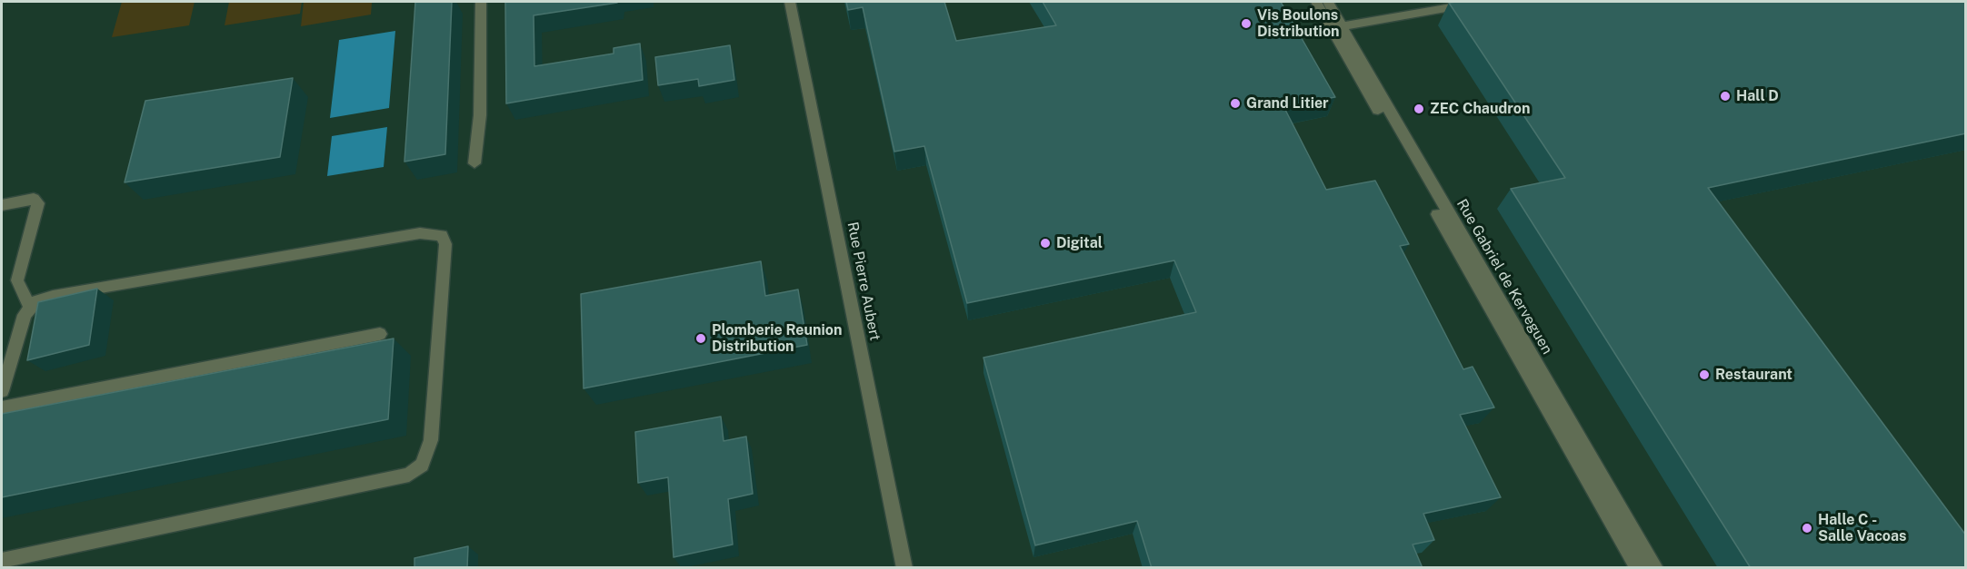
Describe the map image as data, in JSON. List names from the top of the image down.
{
  "streets": {
    "street": ["Rue Gabriel de Kerveguen", "Rue Pierre Aubert"]
  },
  "places": [
    "Vis Boulons Distribution",
    "Hall D",
    "Grand Litier",
    "ZEC Chaudron",
    "Digital",
    "Plomberie Reunion Distribution",
    "Restaurant",
    "Halle C - Salle Vacoas"
  ]
}
